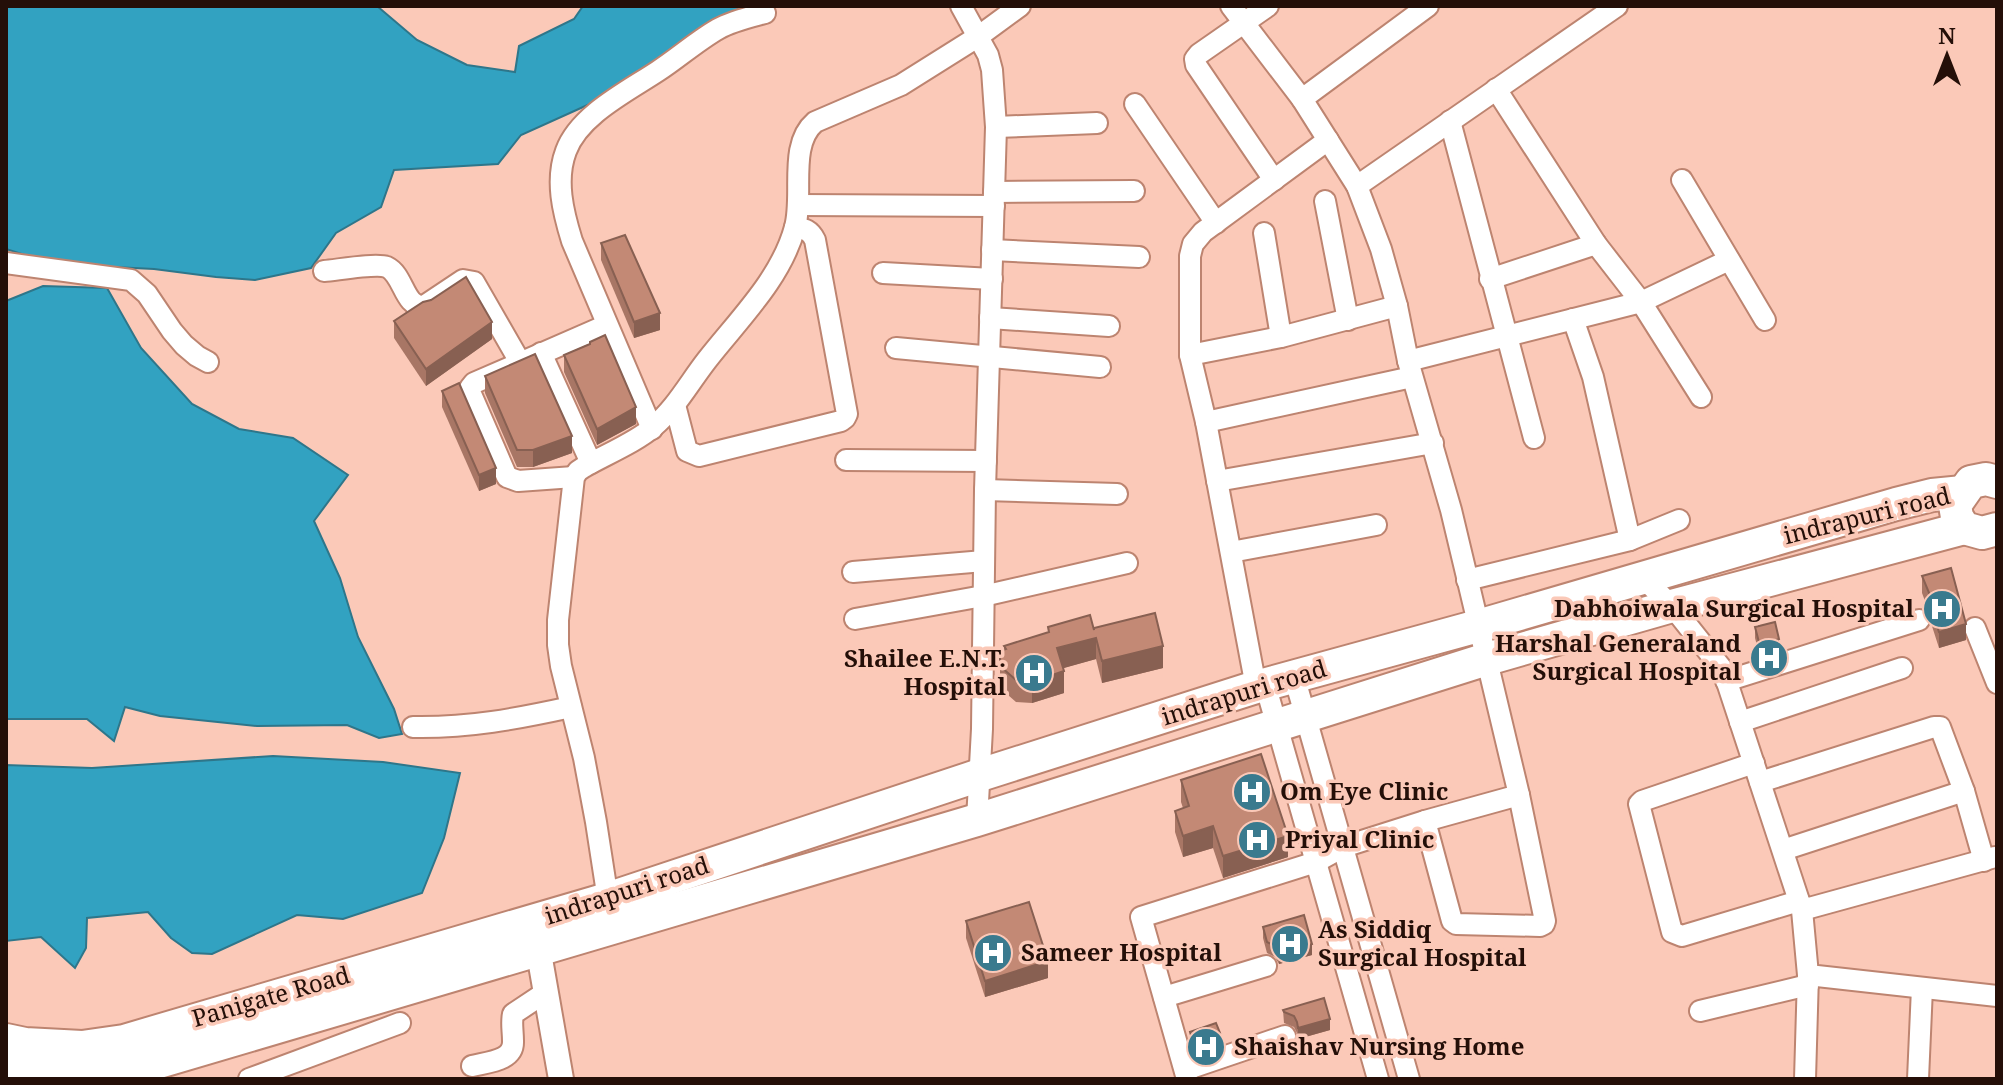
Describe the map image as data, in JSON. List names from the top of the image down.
{
  "streets": {
    "main road": ["indrapuri road", "Panigate Road"]
  },
  "crossings": [
    ["indrapuri road", "Panigate Road"]
  ],
  "places": {
    "hospital": [
      "Dabhoiwala Surgical Hospital",
      "Harshal Generaland Surgical Hospital",
      "Shailee E.N.T. Hospital",
      "Om Eye Clinic",
      "Priyal Clinic",
      "As Siddiq Surgical Hospital",
      "Sameer Hospital",
      "Shaishav Nursing Home"
    ]
  },
  "north": "top"
}
